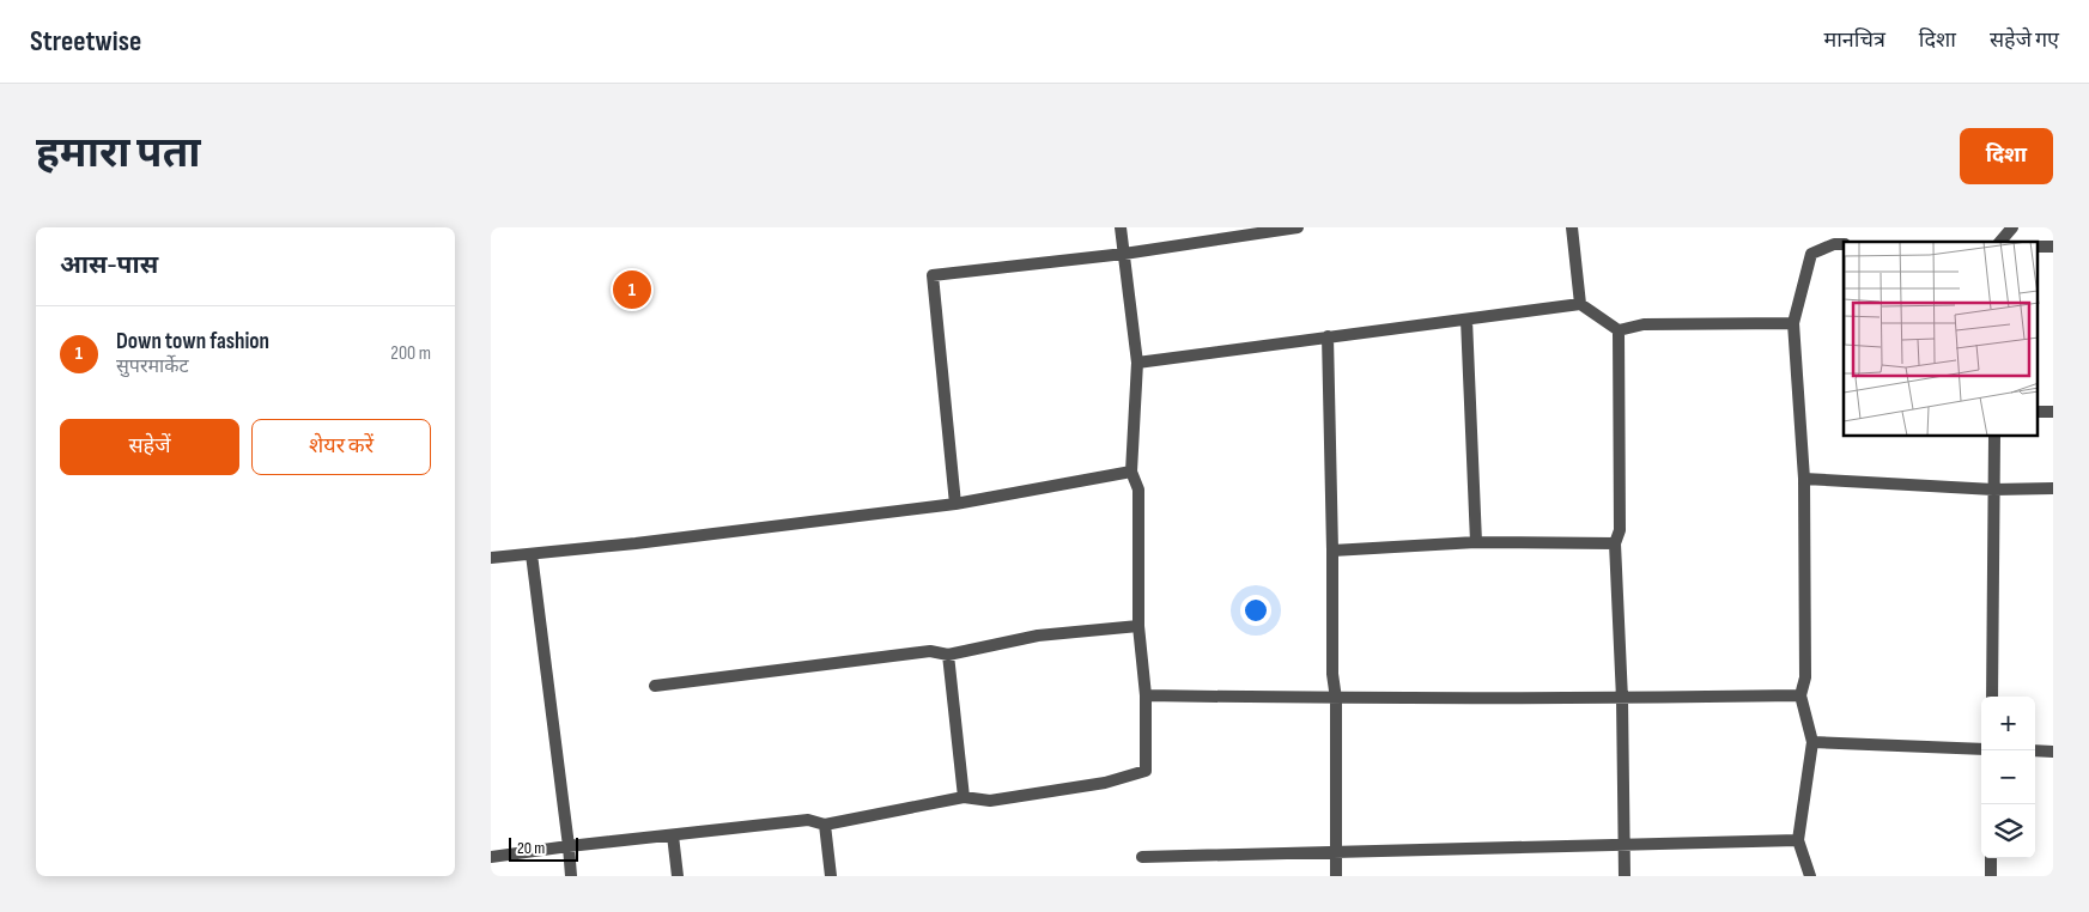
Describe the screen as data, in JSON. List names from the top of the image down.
{
  "scale_bar": "20 m",
  "page": {
    "header": "Streetwise",
    "nav": ["मानचित्र", "दिशा", "सहेजे गए"],
    "title": "हमारा पता",
    "buttons": [
      "दिशा",
      ["सहेजें", "शेयर करें"]
    ],
    "heading": "आस-पास",
    "pins": "1",
    "list": [
      {
        "mark": "1",
        "name": "Down town fashion",
        "note": "सुपरमार्केट",
        "value": "200 m"
      }
    ],
    "map_buttons": ["+", "−"],
    "scale": "20 m"
  }
}
